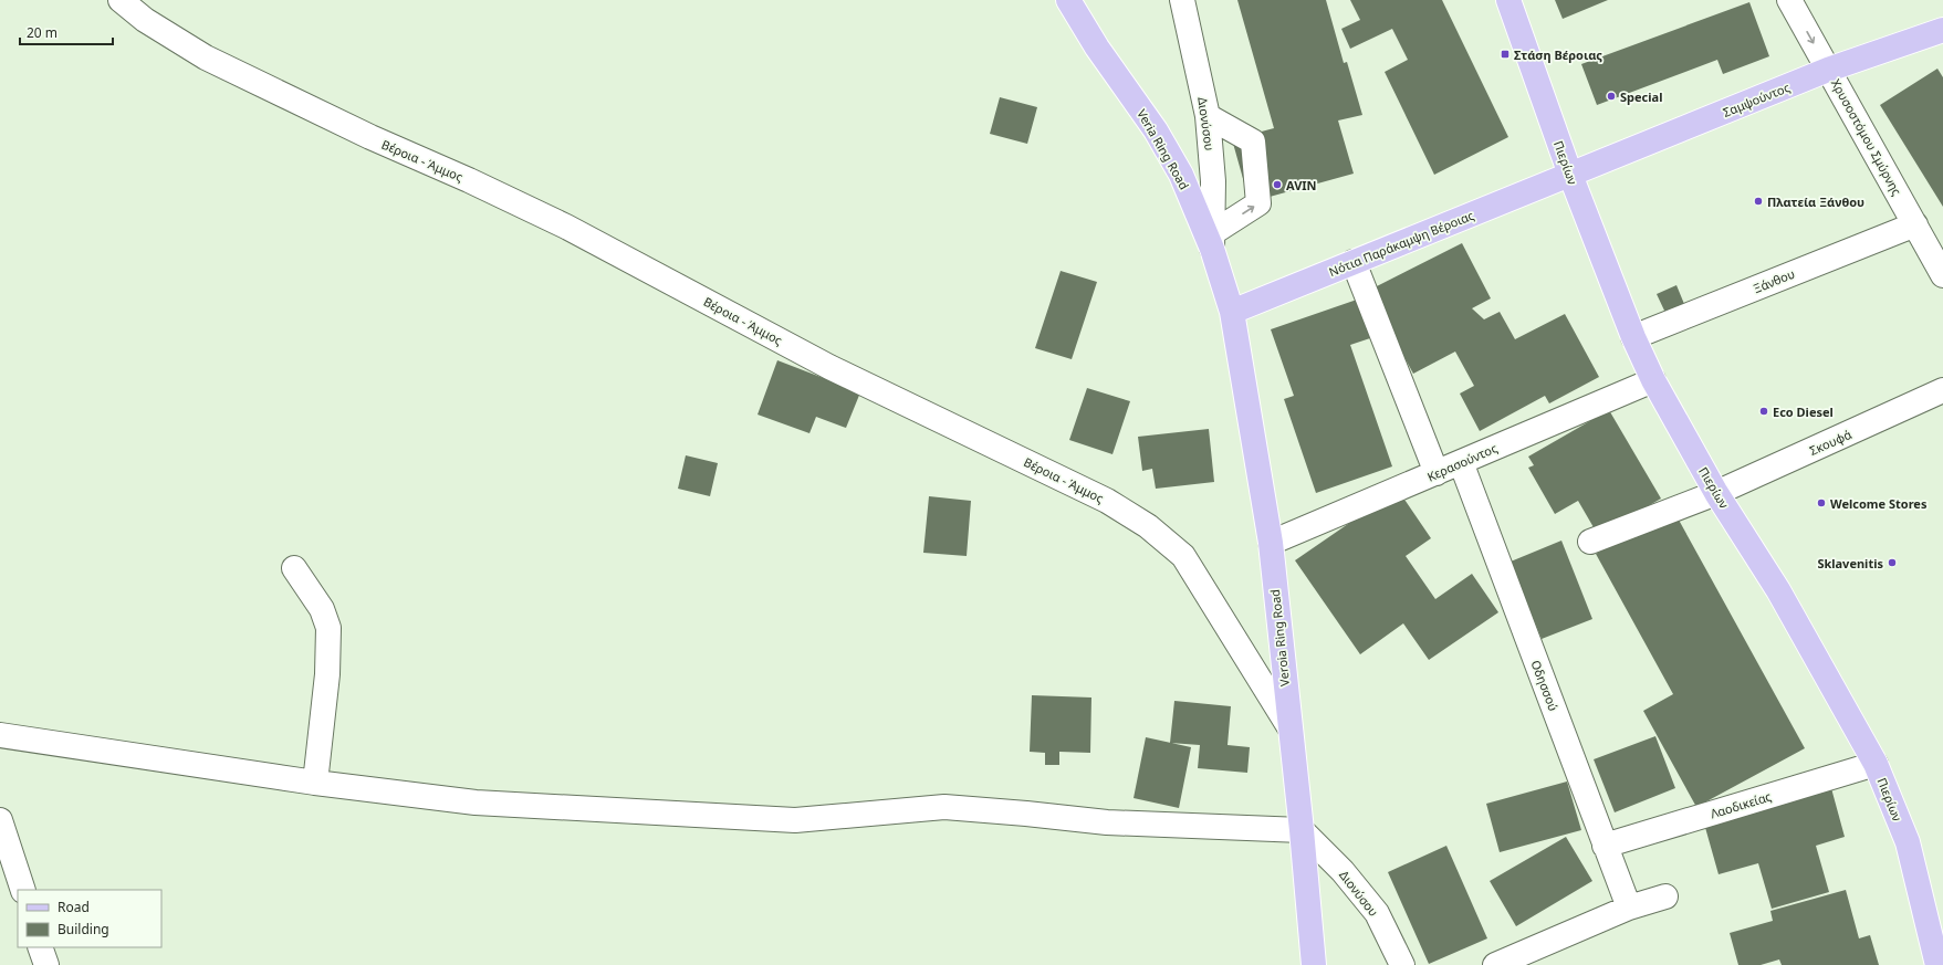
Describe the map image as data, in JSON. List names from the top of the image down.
{
  "streets": {
    "main road": [
      "Σαμψούντος",
      "Veria Ring Road",
      "Πιερίων",
      "Νότια Παράκαμψη Βέροιας",
      "Verοia Ring Road"
    ],
    "street": [
      "Διονύσου",
      "Χρυσοστόμου Σμύρνης",
      "Βέροια - Άμμος",
      "Ξάνθου",
      "Σκουφά",
      "Κερασούντος",
      "Οδησσού",
      "Λαοδικείας"
    ]
  },
  "crossings": [
    ["Σαμψούντος", "Χρυσοστόμου Σμύρνης"],
    ["Σαμψούντος", "Πιερίων"],
    ["Σαμψούντος", "Νότια Παράκαμψη Βέροιας"],
    ["Διονύσου", "Veria Ring Road"],
    ["Διονύσου", "Verοia Ring Road"],
    ["Χρυσοστόμου Σμύρνης", "Ξάνθου"],
    ["Veria Ring Road", "Νότια Παράκαμψη Βέροιας"],
    ["Veria Ring Road", "Verοia Ring Road"],
    ["Βέροια - Άμμος", "Verοia Ring Road"],
    ["Πιερίων", "Νότια Παράκαμψη Βέροιας"],
    ["Πιερίων", "Ξάνθου"],
    ["Πιερίων", "Σκουφά"],
    ["Πιερίων", "Κερασούντος"],
    ["Πιερίων", "Λαοδικείας"],
    ["Νότια Παράκαμψη Βέροιας", "Verοia Ring Road"],
    ["Κερασούντος", "Verοia Ring Road"],
    ["Κερασούντος", "Οδησσού"],
    ["Οδησσού", "Λαοδικείας"]
  ],
  "places": {
    "transit": ["Στάση Βέροιας"],
    "other": [
      "Special",
      "AVIN",
      "Πλατεία Ξάνθου",
      "Eco Diesel",
      "Welcome Stores",
      "Sklavenitis"
    ]
  },
  "legend": ["Road", "Building"],
  "scale_bar": "20 m"
}
